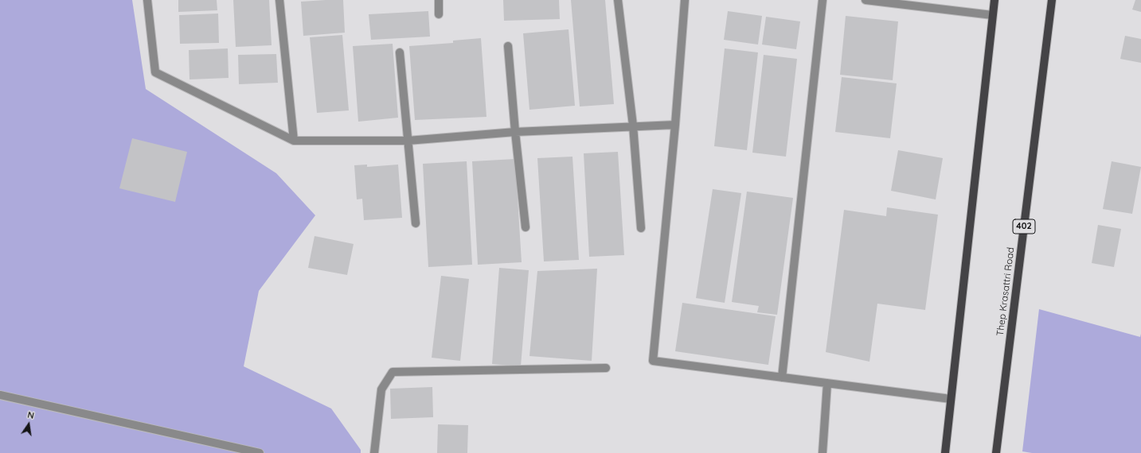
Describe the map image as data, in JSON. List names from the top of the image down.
{
  "streets": {
    "main road": ["402", "Thep Krasattri Road"]
  },
  "north": "top"
}
